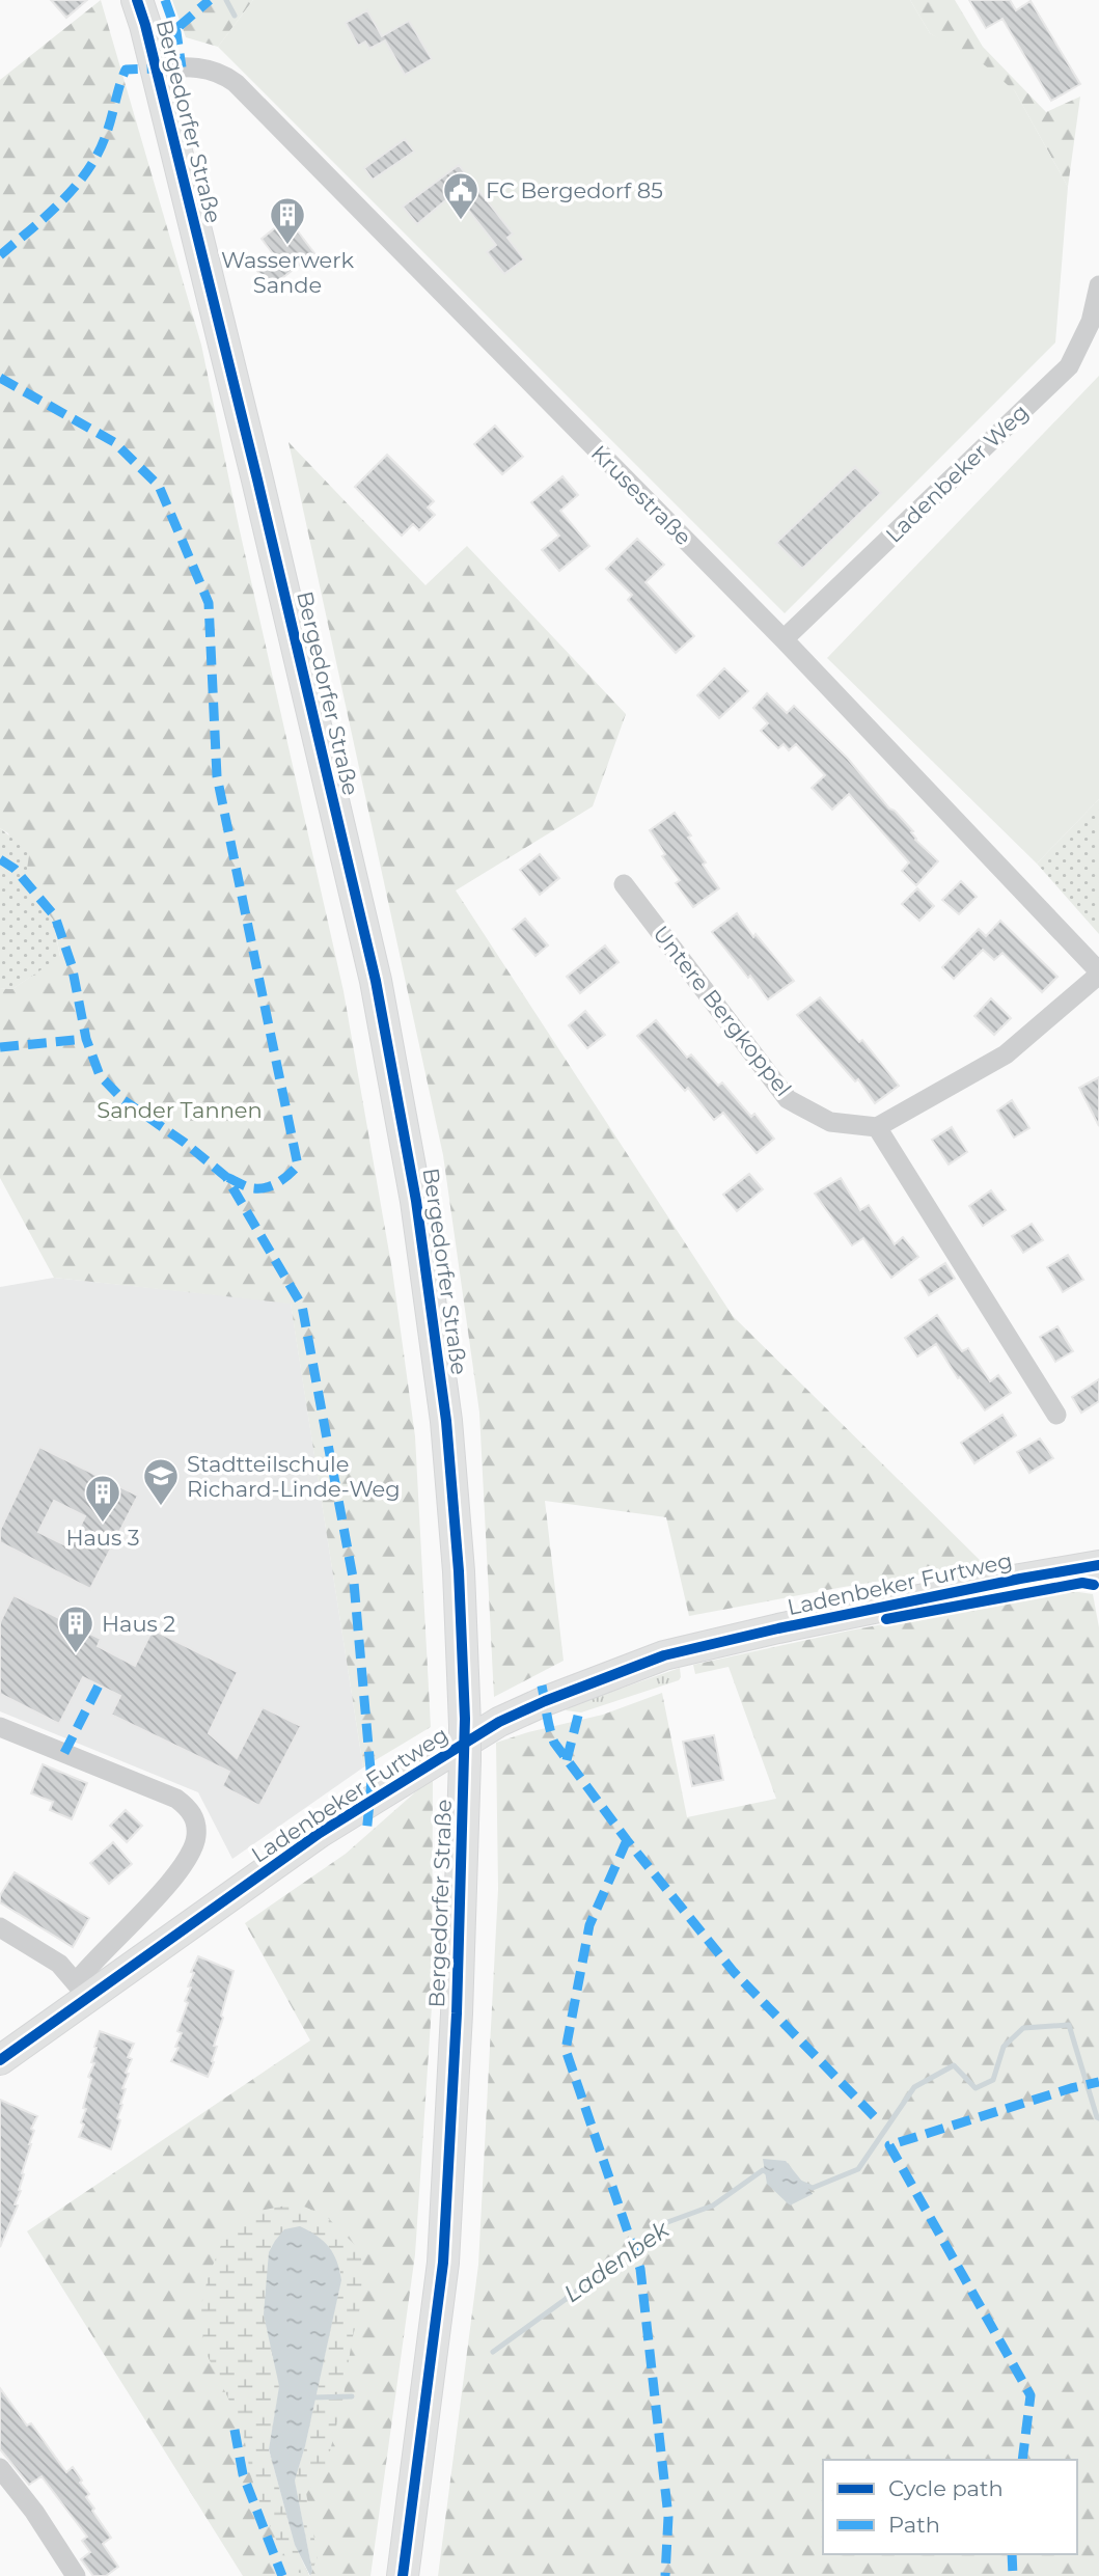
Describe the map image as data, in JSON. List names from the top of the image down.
{
  "streets": {
    "main road": ["Bergedorfer Straße"],
    "street": [
      "Ladenbeker Weg",
      "Krusestraße",
      "Untere Bergkoppel",
      "Ladenbeker Furtweg"
    ]
  },
  "crossings": [
    ["Bergedorfer Straße", "Krusestraße"],
    ["Bergedorfer Straße", "Ladenbeker Furtweg"],
    ["Ladenbeker Weg", "Krusestraße"]
  ],
  "water": ["Ladenbek"],
  "parks": ["Sander Tannen"],
  "places": {
    "public building": ["FC Bergedorf 85"],
    "building": ["Wasserwerk Sande", "Haus 3", "Haus 2"],
    "school or university": ["Stadtteilschule Richard-Linde-Weg"]
  },
  "legend": ["Cycle path", "Path"]
}
